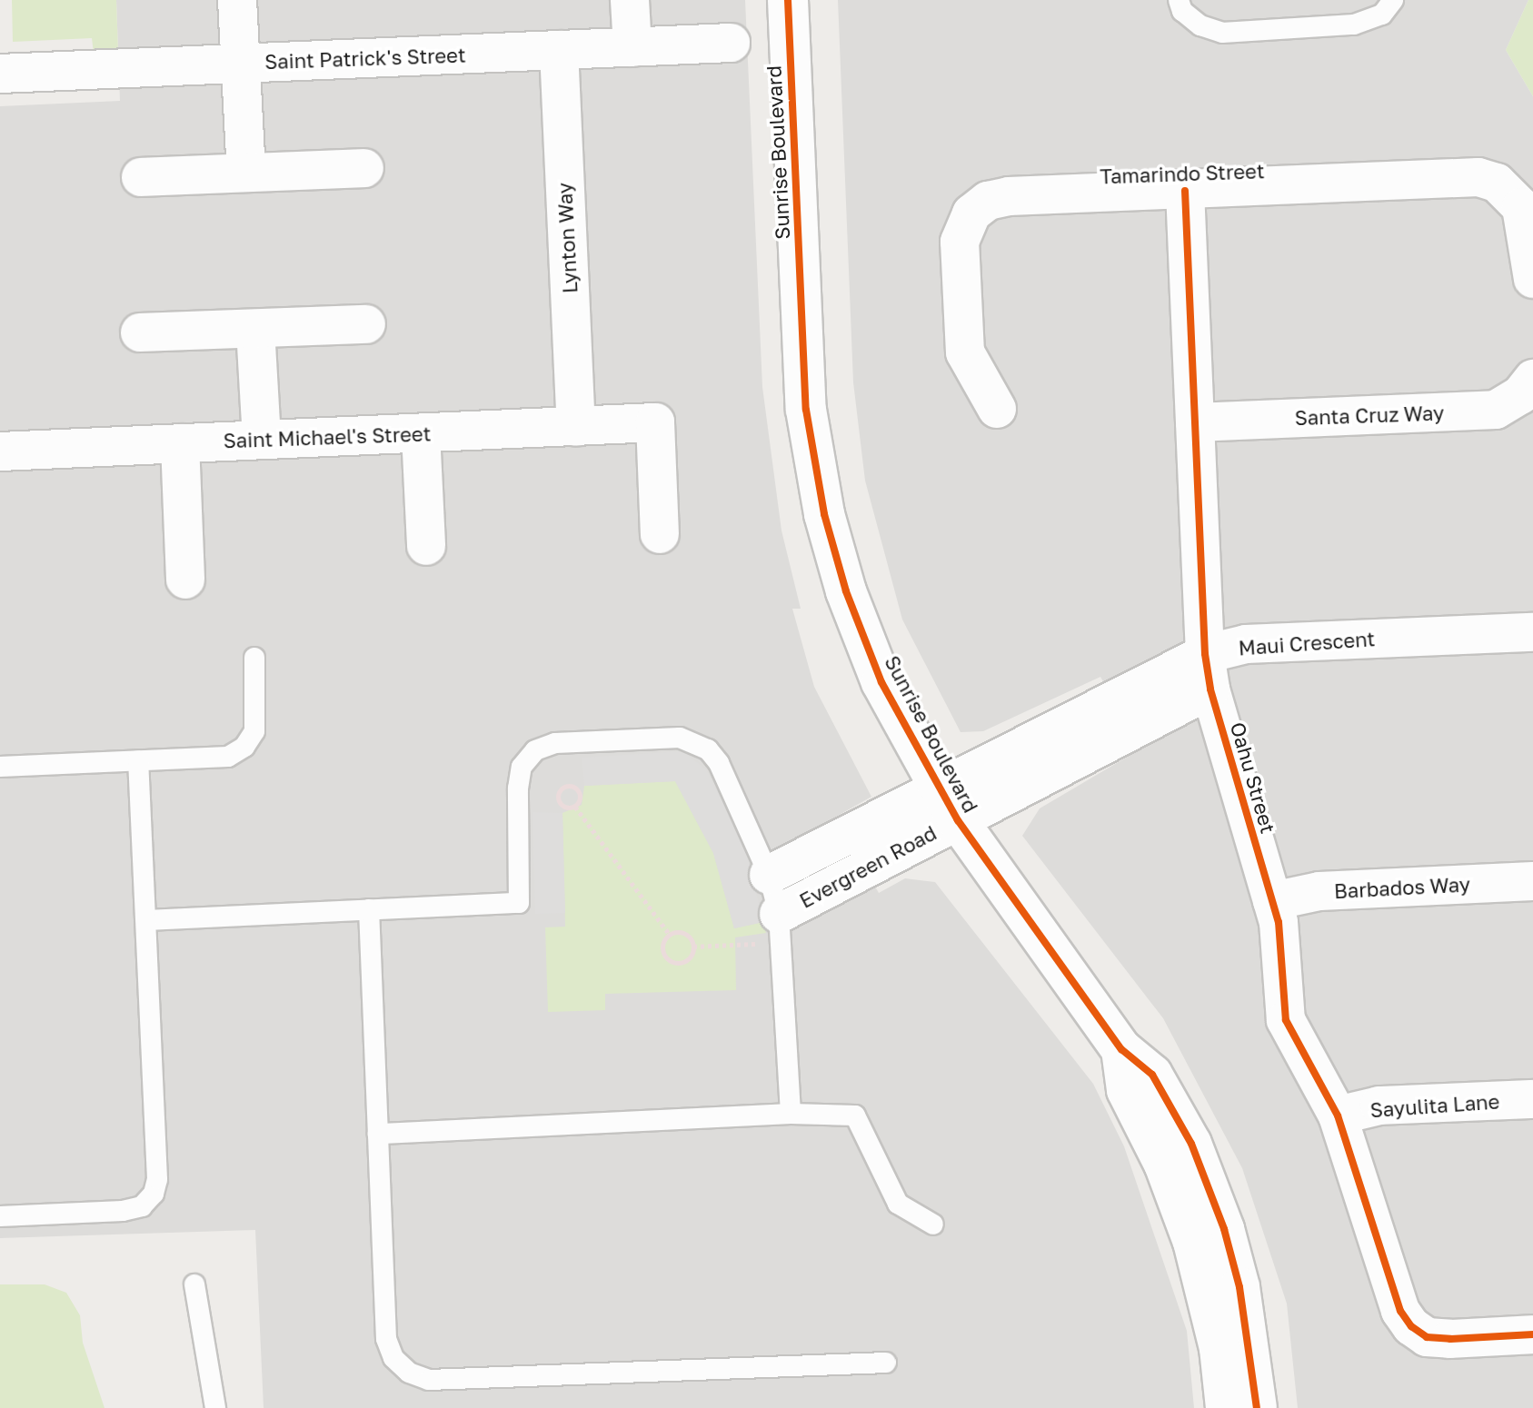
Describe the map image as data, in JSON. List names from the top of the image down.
{
  "streets": {
    "street": [
      "Saint Patrick's Street",
      "Sunrise Boulevard",
      "Tamarindo Street",
      "Lynton Way",
      "Santa Cruz Way",
      "Saint Michael's Street",
      "Maui Crescent",
      "Oahu Street",
      "Evergreen Road",
      "Barbados Way",
      "Sayulita Lane"
    ]
  },
  "crossings": [
    ["Saint Patrick's Street", "Lynton Way"],
    ["Sunrise Boulevard", "Maui Crescent"],
    ["Sunrise Boulevard", "Evergreen Road"],
    ["Tamarindo Street", "Oahu Street"],
    ["Lynton Way", "Saint Michael's Street"],
    ["Santa Cruz Way", "Oahu Street"],
    ["Maui Crescent", "Oahu Street"],
    ["Maui Crescent", "Evergreen Road"],
    ["Oahu Street", "Barbados Way"],
    ["Oahu Street", "Sayulita Lane"]
  ]
}
